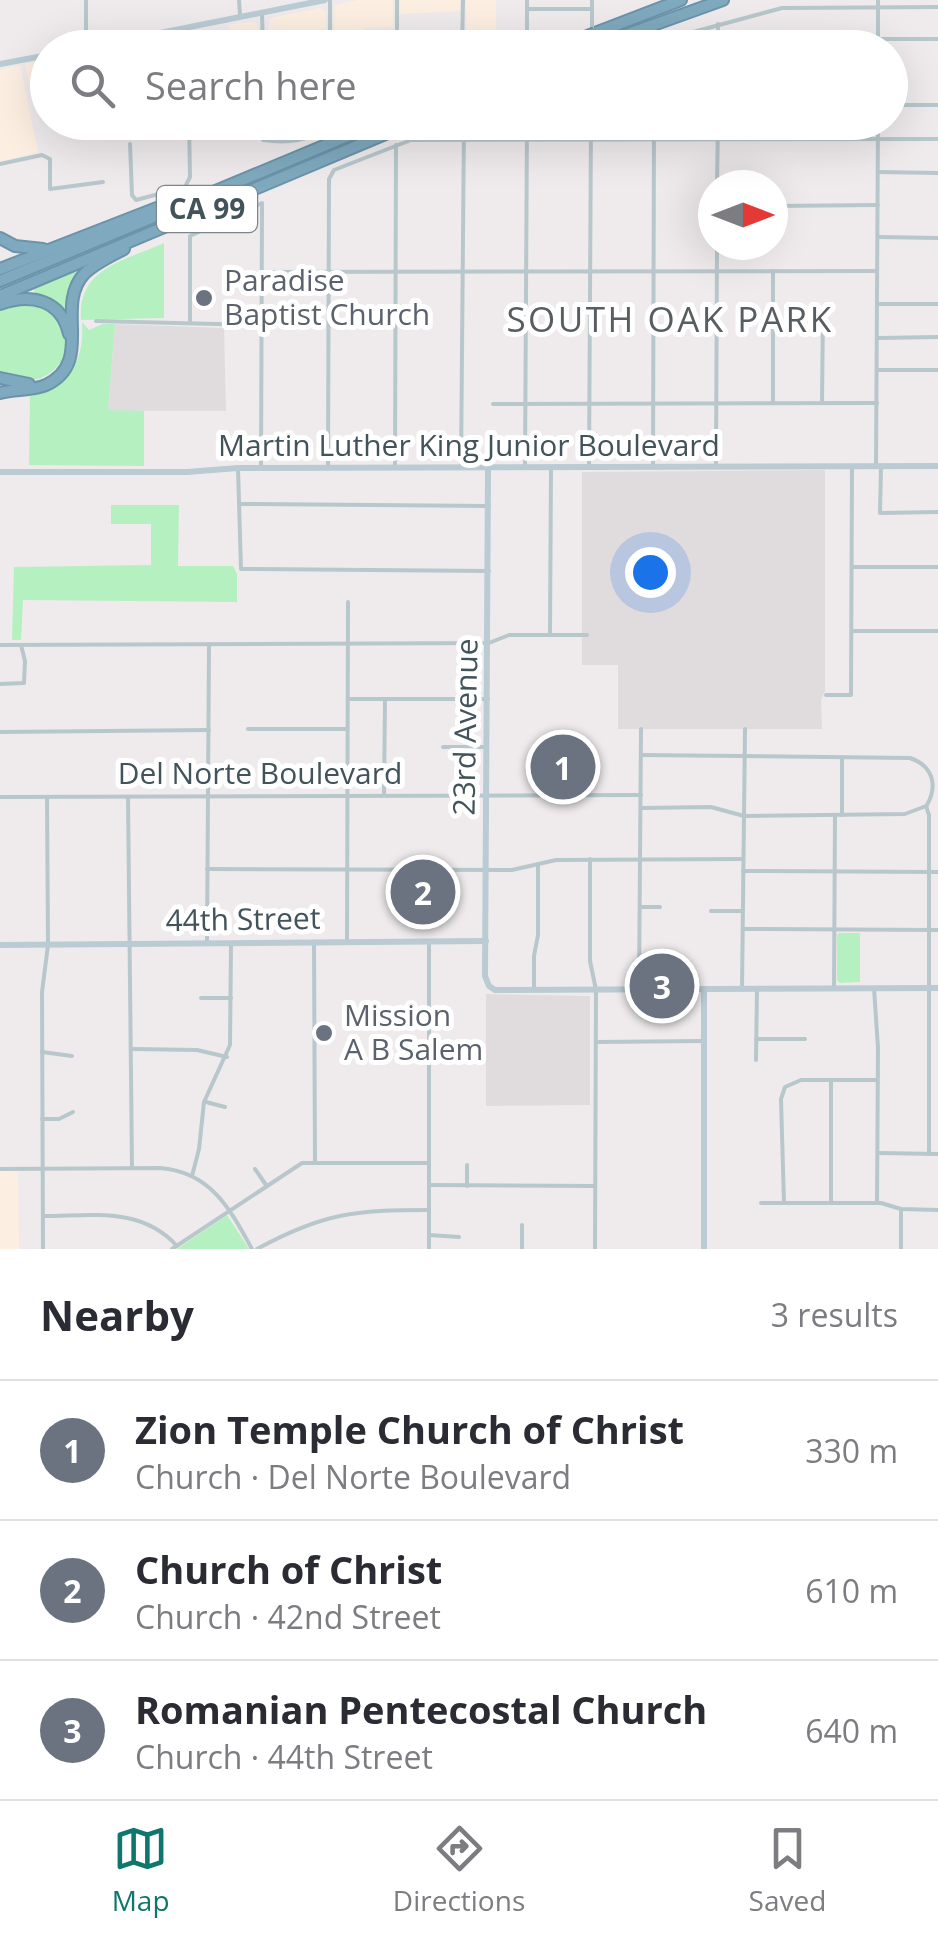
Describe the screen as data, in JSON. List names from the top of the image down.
{
  "streets": {
    "highway": ["CA 99"],
    "street": [
      "Martin Luther King Junior Boulevard",
      "23rd Avenue",
      "Del Norte Boulevard",
      "44th Street"
    ]
  },
  "crossings": [
    ["Martin Luther King Junior Boulevard", "23rd Avenue"],
    ["23rd Avenue", "Del Norte Boulevard"],
    ["23rd Avenue", "44th Street"]
  ],
  "districts": ["SOUTH OAK PARK"],
  "places": ["Paradise Baptist Church", "Mission A B Salem"],
  "north": "right",
  "page": {
    "search": "Search here",
    "pins": ["1", "2", "3"],
    "heading": ["Nearby", "3 results"],
    "list": [
      {
        "mark": "1",
        "name": "Zion Temple Church of Christ",
        "note": "Church · Del Norte Boulevard",
        "value": "330 m"
      },
      {
        "mark": "2",
        "name": "Church of Christ",
        "note": "Church · 42nd Street",
        "value": "610 m"
      },
      {
        "mark": "3",
        "name": "Romanian Pentecostal Church",
        "note": "Church · 44th Street",
        "value": "640 m"
      }
    ],
    "nav": ["Map", "Directions", "Saved"]
  }
}
